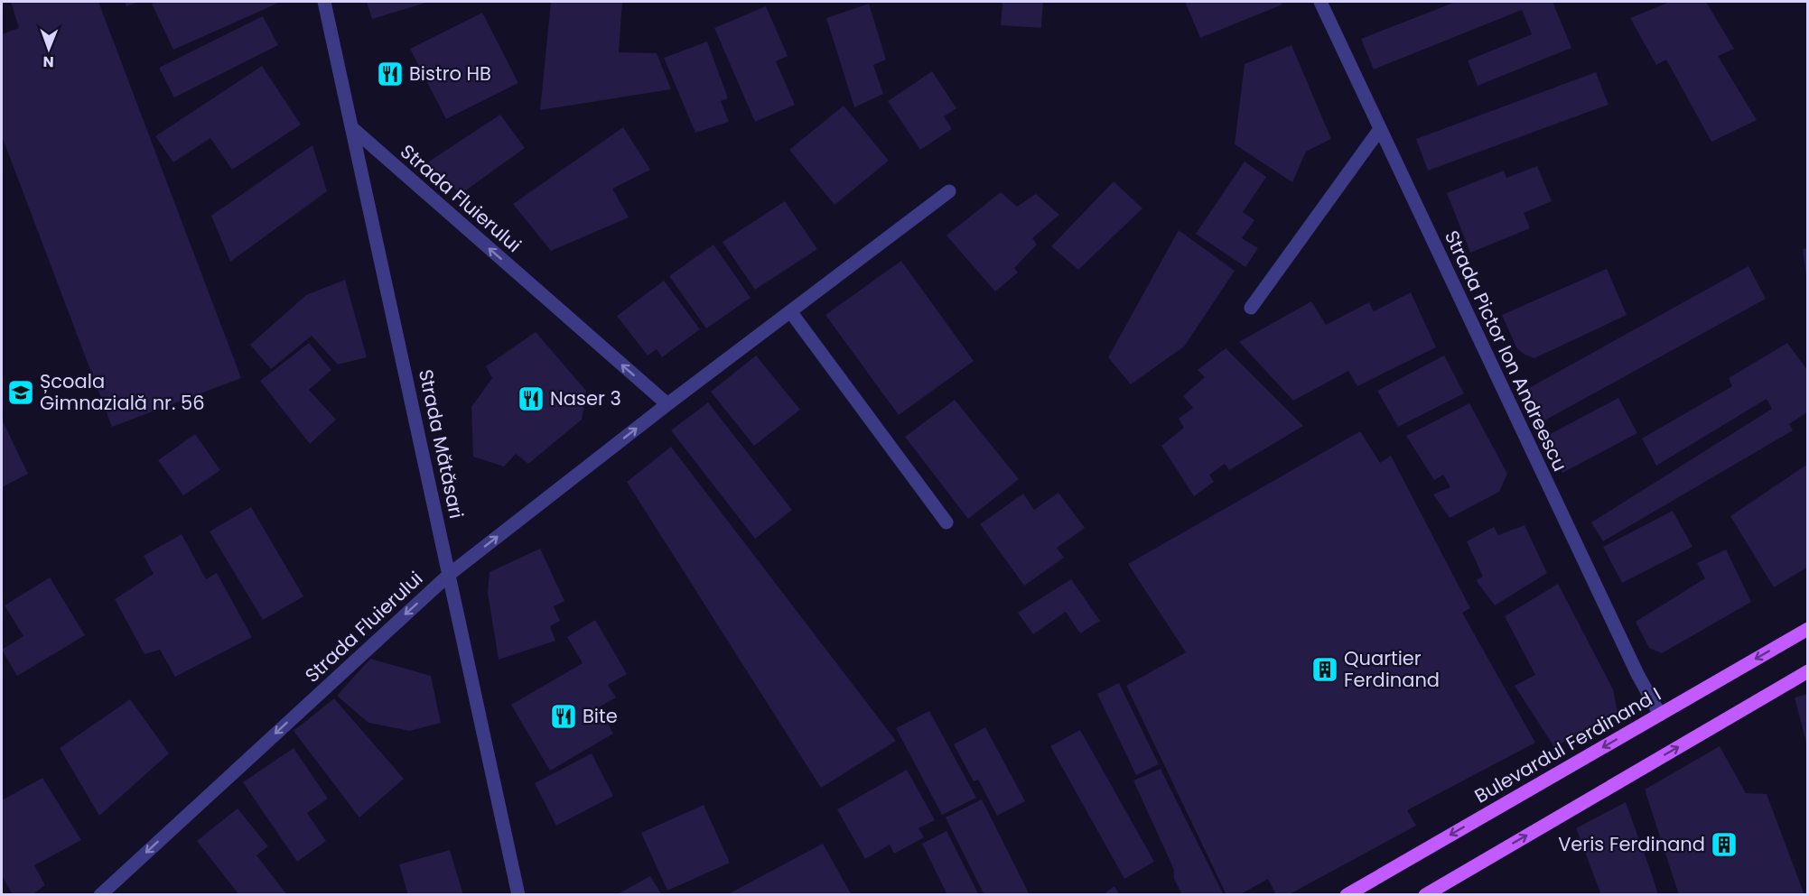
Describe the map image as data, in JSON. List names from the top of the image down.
{
  "streets": {
    "main road": ["Bulevardul Ferdinand I"],
    "street": ["Strada Fluierului", "Strada Pictor Ion Andreescu", "Strada Mătăsari"]
  },
  "crossings": [
    ["Strada Fluierului", "Strada Mătăsari"],
    ["Strada Pictor Ion Andreescu", "Bulevardul Ferdinand I"]
  ],
  "places": {
    "restaurant": ["Bistro HB", "Naser 3", "Bite"],
    "school or university": ["Școala Gimnazială nr. 56"],
    "building": ["Quartier Ferdinand", "Veris Ferdinand"]
  },
  "north": "bottom"
}
